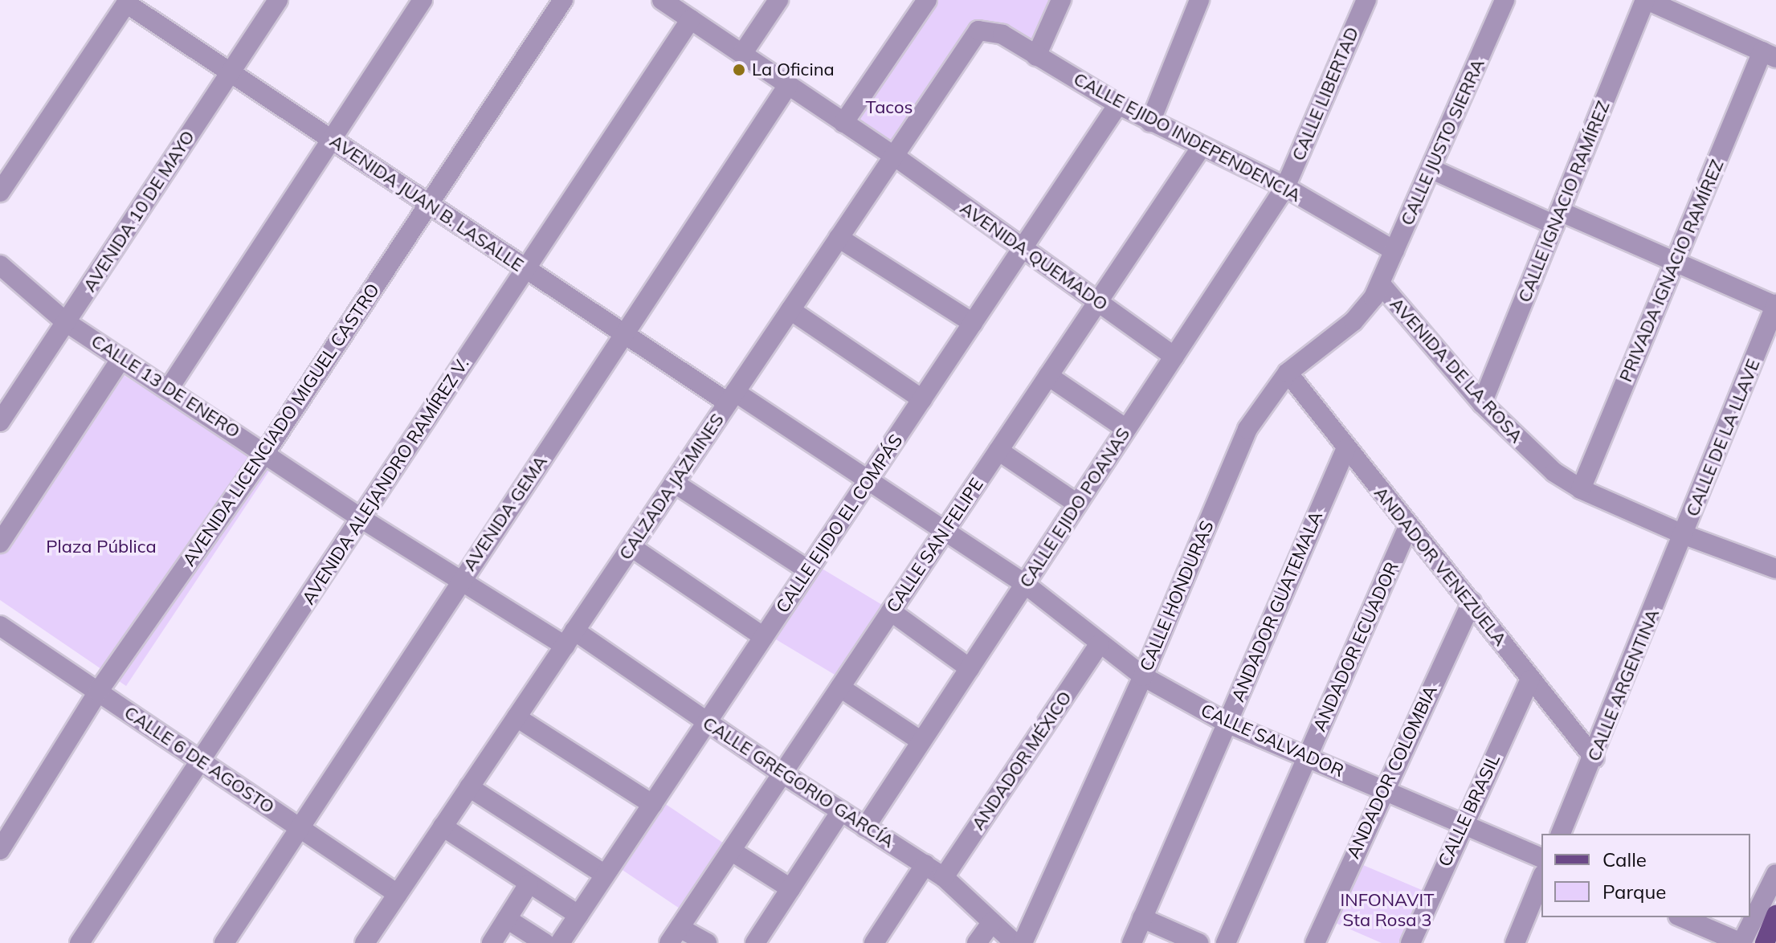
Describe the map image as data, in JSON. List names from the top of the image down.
{
  "streets": {
    "street": [
      "CALLE LIBERTAD",
      "CALLE EJIDO INDEPENDENCIA",
      "CALLE JUSTO SIERRA",
      "CALLE IGNACIO RAMÍREZ",
      "AVENIDA JUAN B. LASALLE",
      "AVENIDA 10 DE MAYO",
      "AVENIDA QUEMADO",
      "PRIVADA IGNACIO RAMÍREZ",
      "AVENIDA DE LA ROSA",
      "CALLE 13 DE ENERO",
      "AVENIDA LICENCIADO MIGUEL CASTRO",
      "CALLE DE LA LLAVE",
      "AVENIDA ALEJANDRO RAMÍREZ V.",
      "CALZADA JAZMINES",
      "CALLE EJIDO POANAS",
      "AVENIDA GEMA",
      "CALLE EJIDO EL COMPÁS",
      "CALLE SAN FELIPE",
      "ANDADOR VENEZUELA",
      "CALLE HONDURAS",
      "ANDADOR GUATEMALA",
      "ANDADOR ECUADOR",
      "CALLE ARGENTINA",
      "CALLE SALVADOR",
      "CALLE 6 DE AGOSTO",
      "ANDADOR MÉXICO",
      "ANDADOR COLOMBIA",
      "CALLE GREGORIO GARCÍA",
      "CALLE BRASIL"
    ]
  },
  "crossings": [
    ["CALLE LIBERTAD", "CALLE EJIDO INDEPENDENCIA"],
    ["CALLE LIBERTAD", "CALLE EJIDO POANAS"],
    ["CALLE EJIDO INDEPENDENCIA", "CALLE JUSTO SIERRA"],
    ["CALLE EJIDO INDEPENDENCIA", "CALZADA JAZMINES"],
    ["CALLE EJIDO INDEPENDENCIA", "CALLE EJIDO POANAS"],
    ["CALLE EJIDO INDEPENDENCIA", "CALLE EJIDO EL COMPÁS"],
    ["CALLE EJIDO INDEPENDENCIA", "CALLE SAN FELIPE"],
    ["CALLE JUSTO SIERRA", "AVENIDA DE LA ROSA"],
    ["CALLE JUSTO SIERRA", "CALLE HONDURAS"],
    ["CALLE IGNACIO RAMÍREZ", "AVENIDA DE LA ROSA"],
    ["AVENIDA JUAN B. LASALLE", "AVENIDA 10 DE MAYO"],
    ["AVENIDA JUAN B. LASALLE", "AVENIDA LICENCIADO MIGUEL CASTRO"],
    ["AVENIDA JUAN B. LASALLE", "AVENIDA ALEJANDRO RAMÍREZ V."],
    ["AVENIDA JUAN B. LASALLE", "CALZADA JAZMINES"],
    ["AVENIDA JUAN B. LASALLE", "AVENIDA GEMA"],
    ["AVENIDA JUAN B. LASALLE", "CALLE EJIDO EL COMPÁS"],
    ["AVENIDA JUAN B. LASALLE", "CALLE SALVADOR"],
    ["AVENIDA 10 DE MAYO", "CALLE 13 DE ENERO"],
    ["AVENIDA QUEMADO", "AVENIDA ALEJANDRO RAMÍREZ V."],
    ["AVENIDA QUEMADO", "CALZADA JAZMINES"],
    ["AVENIDA QUEMADO", "CALLE EJIDO POANAS"],
    ["AVENIDA QUEMADO", "AVENIDA GEMA"],
    ["AVENIDA QUEMADO", "CALLE EJIDO EL COMPÁS"],
    ["AVENIDA QUEMADO", "CALLE SAN FELIPE"],
    ["PRIVADA IGNACIO RAMÍREZ", "AVENIDA DE LA ROSA"],
    ["AVENIDA DE LA ROSA", "CALLE DE LA LLAVE"],
    ["AVENIDA DE LA ROSA", "CALLE HONDURAS"],
    ["AVENIDA DE LA ROSA", "CALLE ARGENTINA"],
    ["CALLE 13 DE ENERO", "AVENIDA LICENCIADO MIGUEL CASTRO"],
    ["CALLE 13 DE ENERO", "AVENIDA ALEJANDRO RAMÍREZ V."],
    ["CALLE 13 DE ENERO", "CALZADA JAZMINES"],
    ["CALLE 13 DE ENERO", "AVENIDA GEMA"],
    ["CALLE 13 DE ENERO", "CALLE GREGORIO GARCÍA"],
    ["AVENIDA LICENCIADO MIGUEL CASTRO", "CALLE 6 DE AGOSTO"],
    ["CALLE DE LA LLAVE", "CALLE ARGENTINA"],
    ["AVENIDA ALEJANDRO RAMÍREZ V.", "CALLE 6 DE AGOSTO"],
    ["CALZADA JAZMINES", "CALLE 6 DE AGOSTO"],
    ["CALZADA JAZMINES", "CALLE GREGORIO GARCÍA"],
    ["CALLE EJIDO POANAS", "CALLE SALVADOR"],
    ["CALLE EJIDO POANAS", "CALLE GREGORIO GARCÍA"],
    ["AVENIDA GEMA", "CALLE 6 DE AGOSTO"],
    ["CALLE EJIDO EL COMPÁS", "CALLE SALVADOR"],
    ["CALLE EJIDO EL COMPÁS", "CALLE GREGORIO GARCÍA"],
    ["CALLE SAN FELIPE", "CALLE SALVADOR"],
    ["CALLE SAN FELIPE", "CALLE GREGORIO GARCÍA"],
    ["ANDADOR VENEZUELA", "CALLE HONDURAS"],
    ["ANDADOR VENEZUELA", "ANDADOR GUATEMALA"],
    ["ANDADOR VENEZUELA", "ANDADOR ECUADOR"],
    ["ANDADOR VENEZUELA", "CALLE ARGENTINA"],
    ["ANDADOR VENEZUELA", "ANDADOR COLOMBIA"],
    ["ANDADOR VENEZUELA", "CALLE BRASIL"],
    ["CALLE HONDURAS", "CALLE SALVADOR"],
    ["ANDADOR GUATEMALA", "CALLE SALVADOR"],
    ["ANDADOR ECUADOR", "CALLE SALVADOR"],
    ["CALLE SALVADOR", "ANDADOR MÉXICO"],
    ["CALLE SALVADOR", "ANDADOR COLOMBIA"],
    ["CALLE SALVADOR", "CALLE BRASIL"],
    ["ANDADOR MÉXICO", "CALLE GREGORIO GARCÍA"]
  ],
  "parks": ["Tacos", "Plaza Pública", "INFONAVIT Sta Rosa 3"],
  "places": ["La Oficina"],
  "legend": ["Calle", "Parque"]
}
